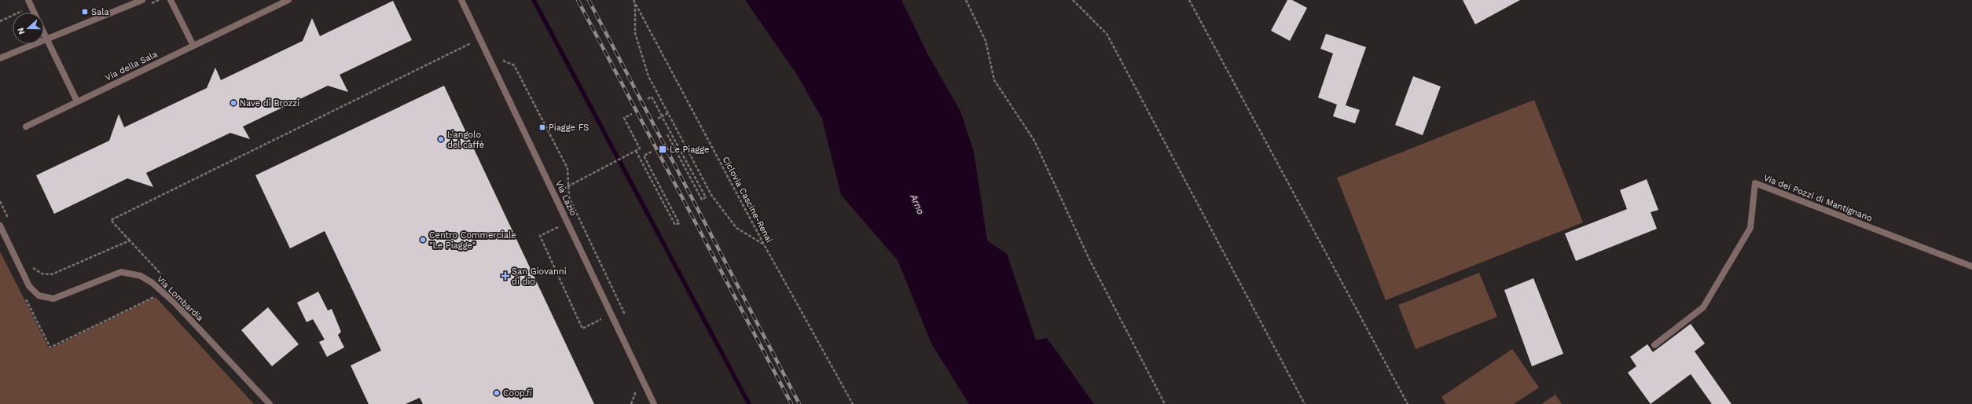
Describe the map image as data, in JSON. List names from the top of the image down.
{
  "streets": {
    "street": [
      "Via della Sala",
      "Via Lazio",
      "Via dei Pozzi di Mantignano",
      "Via Lombardia"
    ],
    "path": ["Ciclovia Cascine-Renai"]
  },
  "water": ["Arno"],
  "places": {
    "transit": ["Sala", "Piagge FS", "Le Piagge"],
    "other": [
      "Nave di Brozzi",
      "L’angolo del caffè",
      "Centro Commerciale \"Le Piagge\"",
      "Coop.fi"
    ],
    "health": ["San Giovanni di dio"]
  },
  "north": "left"
}
